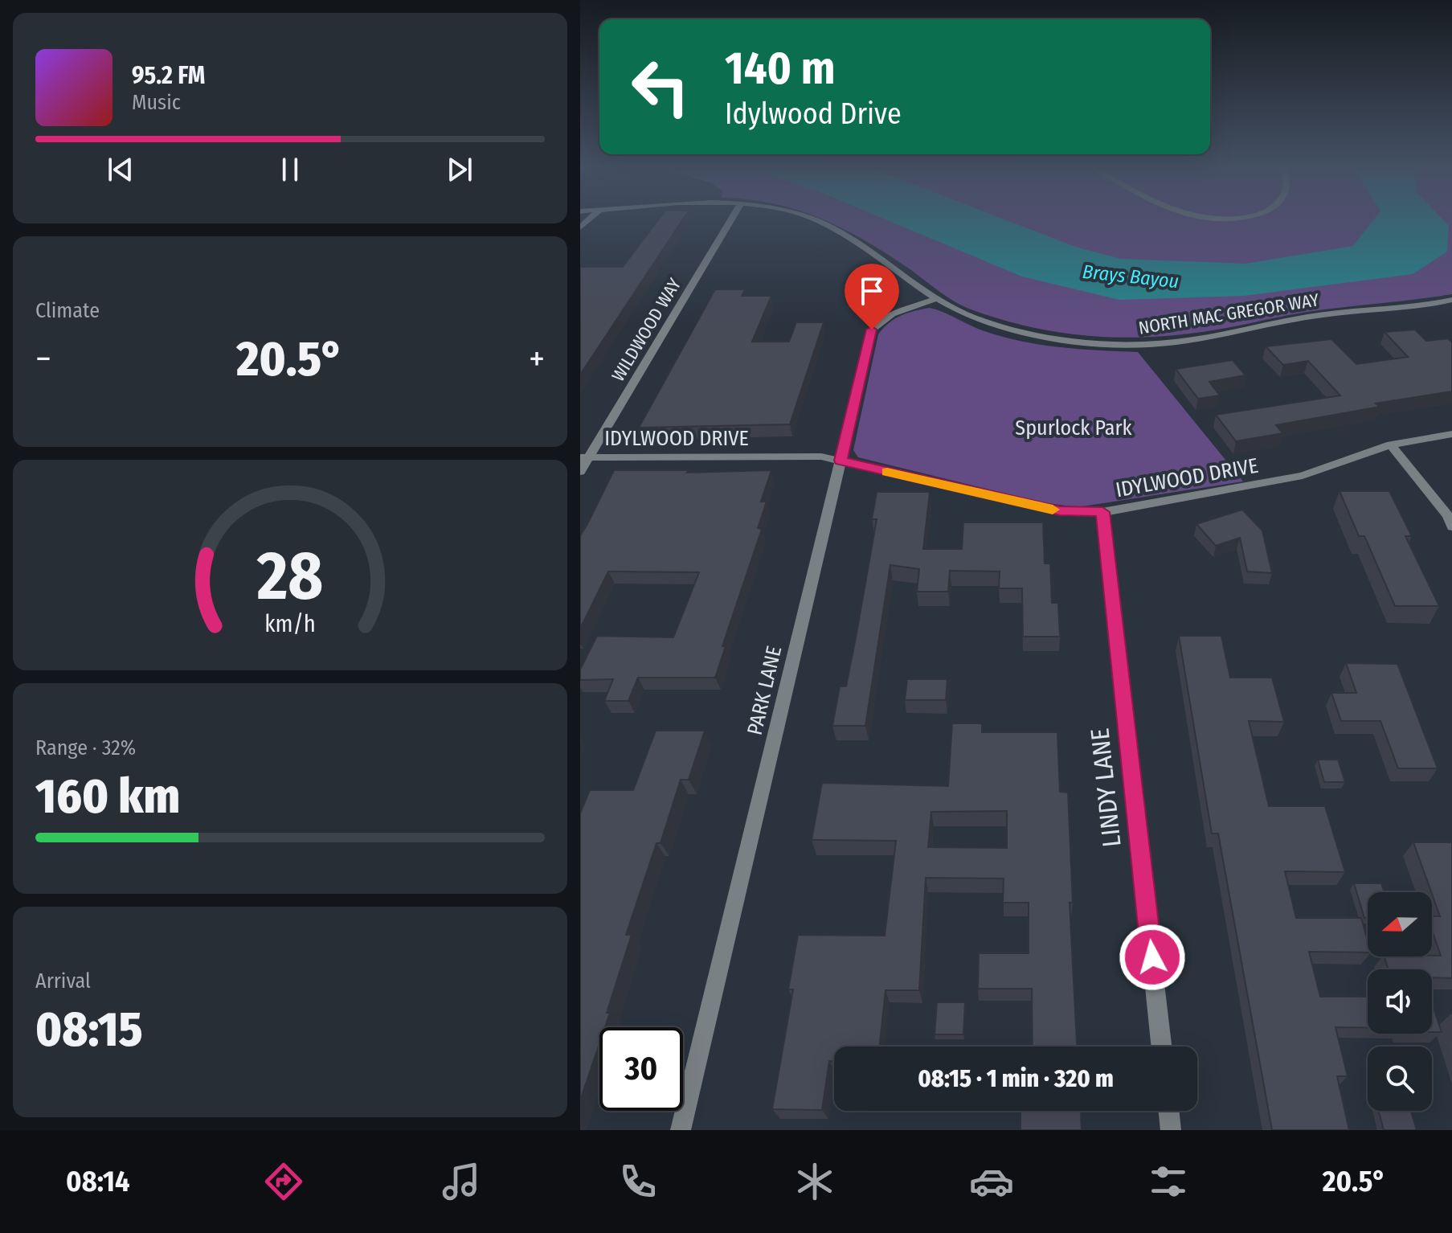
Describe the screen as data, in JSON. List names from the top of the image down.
{
  "streets": {
    "street": [
      "NORTH MAC GREGOR WAY",
      "WILDWOOD WAY",
      "IDYLWOOD DRIVE",
      "PARK LANE",
      "LINDY LANE"
    ]
  },
  "crossings": [
    ["NORTH MAC GREGOR WAY", "PARK LANE"],
    ["WILDWOOD WAY", "IDYLWOOD DRIVE"],
    ["IDYLWOOD DRIVE", "PARK LANE"],
    ["IDYLWOOD DRIVE", "LINDY LANE"]
  ],
  "water": ["Brays Bayou"],
  "parks": ["Spurlock Park"],
  "north": "left",
  "page": {
    "turn": ["140 m", "Idylwood Drive"],
    "song": ["95.2 FM", "Music"],
    "tile": [
      "Climate",
      ["Range · 32%", "160 km"],
      ["Arrival", "08:15"]
    ],
    "heat": ["−", "20.5°", "+"],
    "limit": "30",
    "trip": "08:15 · 1 min · 320 m",
    "tabs": ["08:14", "20.5°"],
    "gauge": ["28", "km/h"]
  }
}
